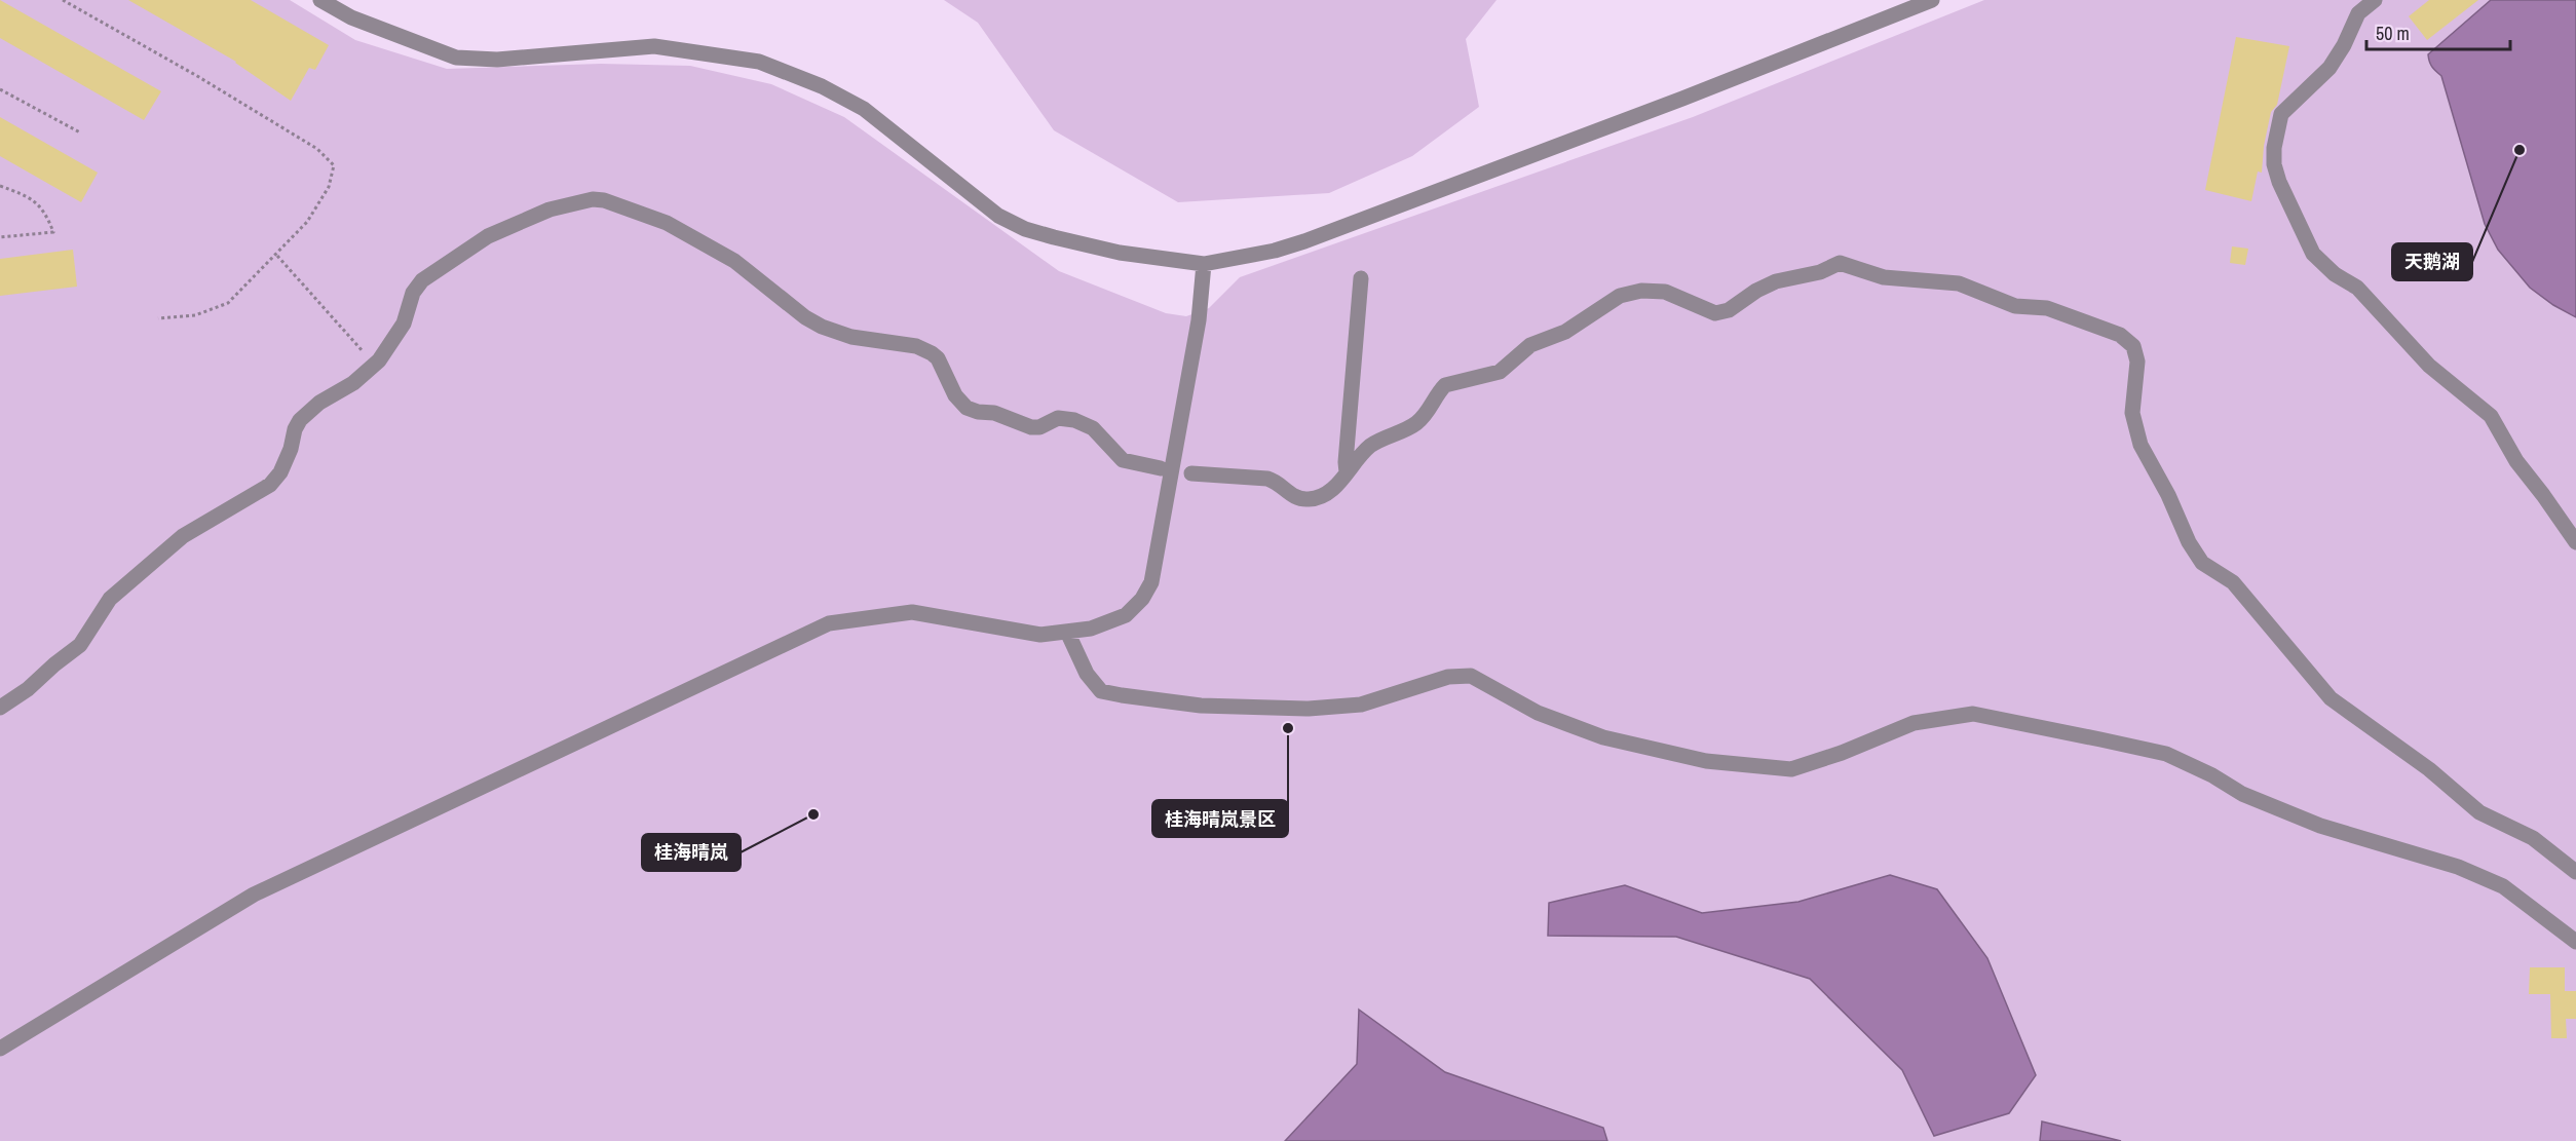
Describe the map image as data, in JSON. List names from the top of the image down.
{
  "places": ["天鹅湖", "桂海晴岚景区", "桂海晴岚"],
  "scale_bar": "50 m"
}
